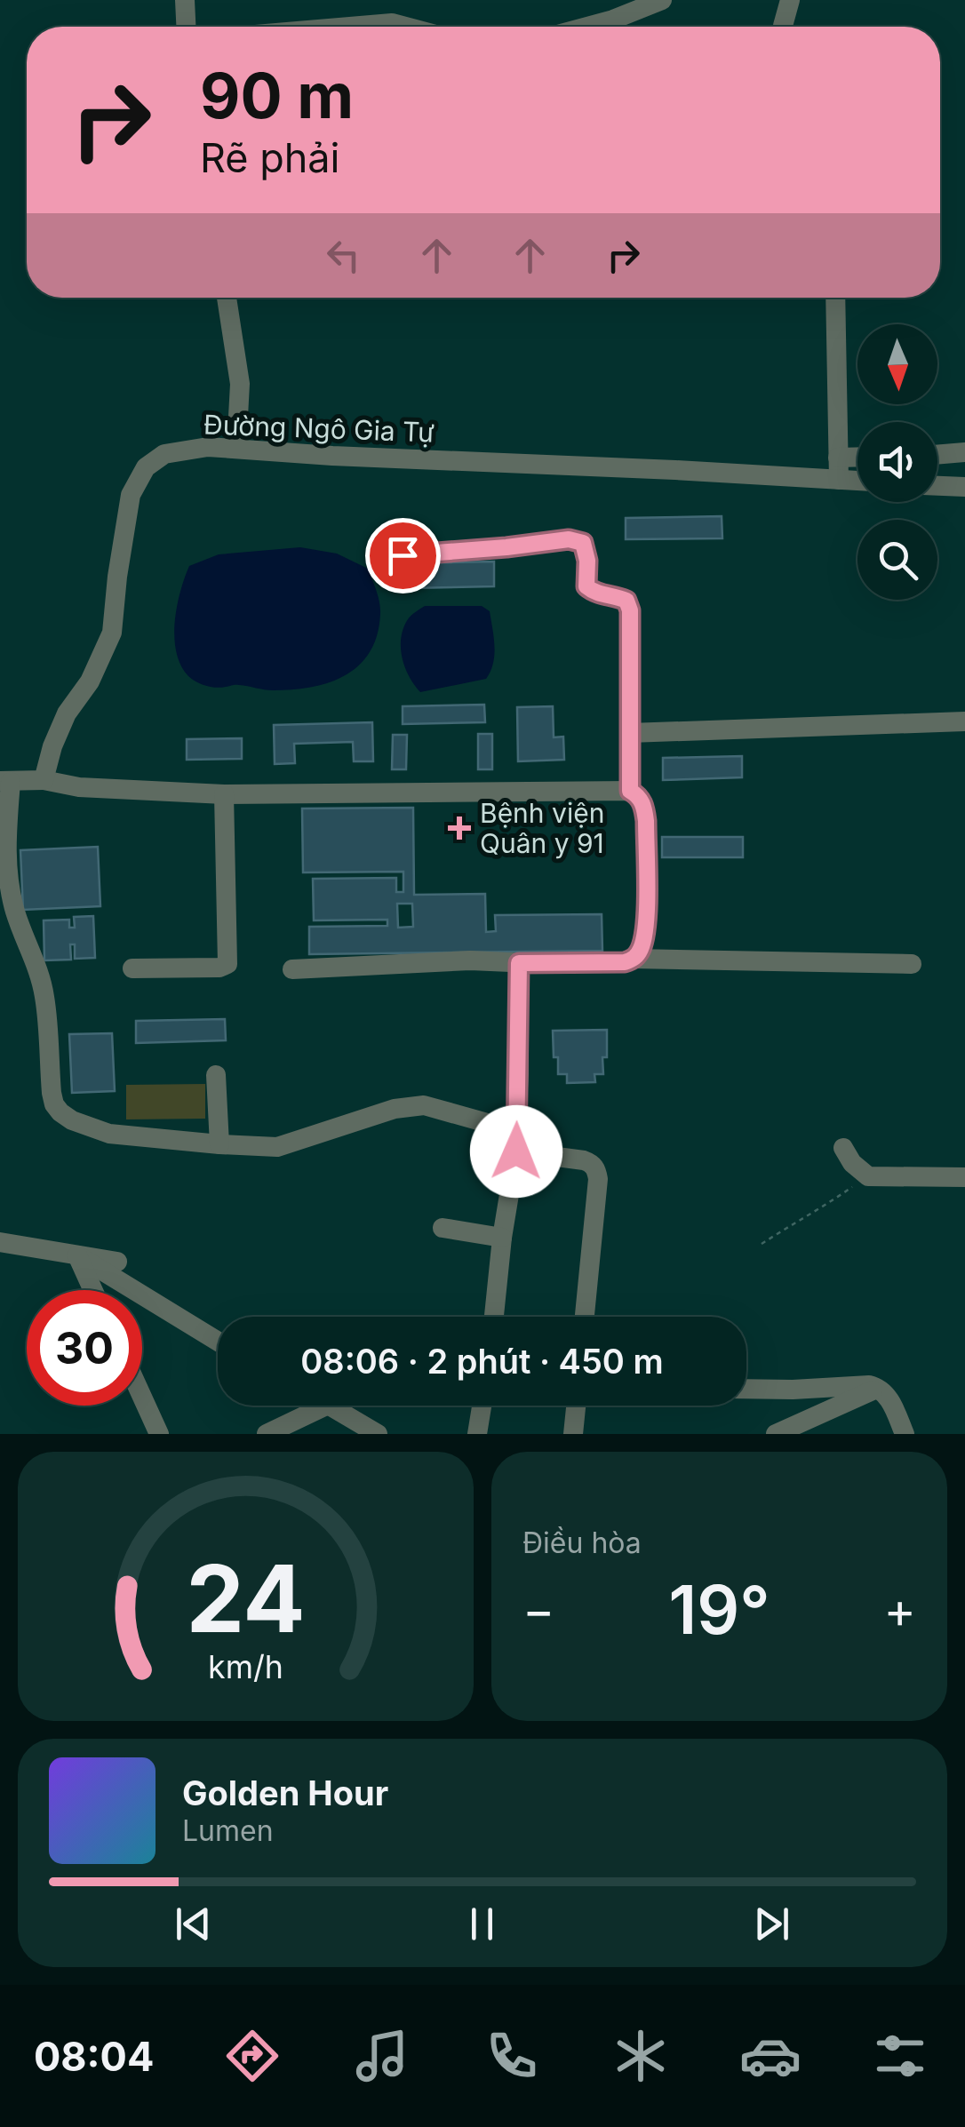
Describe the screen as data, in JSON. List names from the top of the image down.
{
  "streets": {
    "street": ["Đường Ngô Gia Tự"]
  },
  "places": {
    "health": ["Bệnh viện Quân y 91"]
  },
  "north": "bottom",
  "page": {
    "turn": ["90 m", "Rẽ phải"],
    "limit": "30",
    "trip": "08:06 · 2 phút · 450 m",
    "tile": "Điều hòa",
    "heat": ["−", "19°", "+"],
    "song": ["Golden Hour", "Lumen"],
    "tabs": "08:04",
    "gauge": ["24", "km/h"]
  }
}
